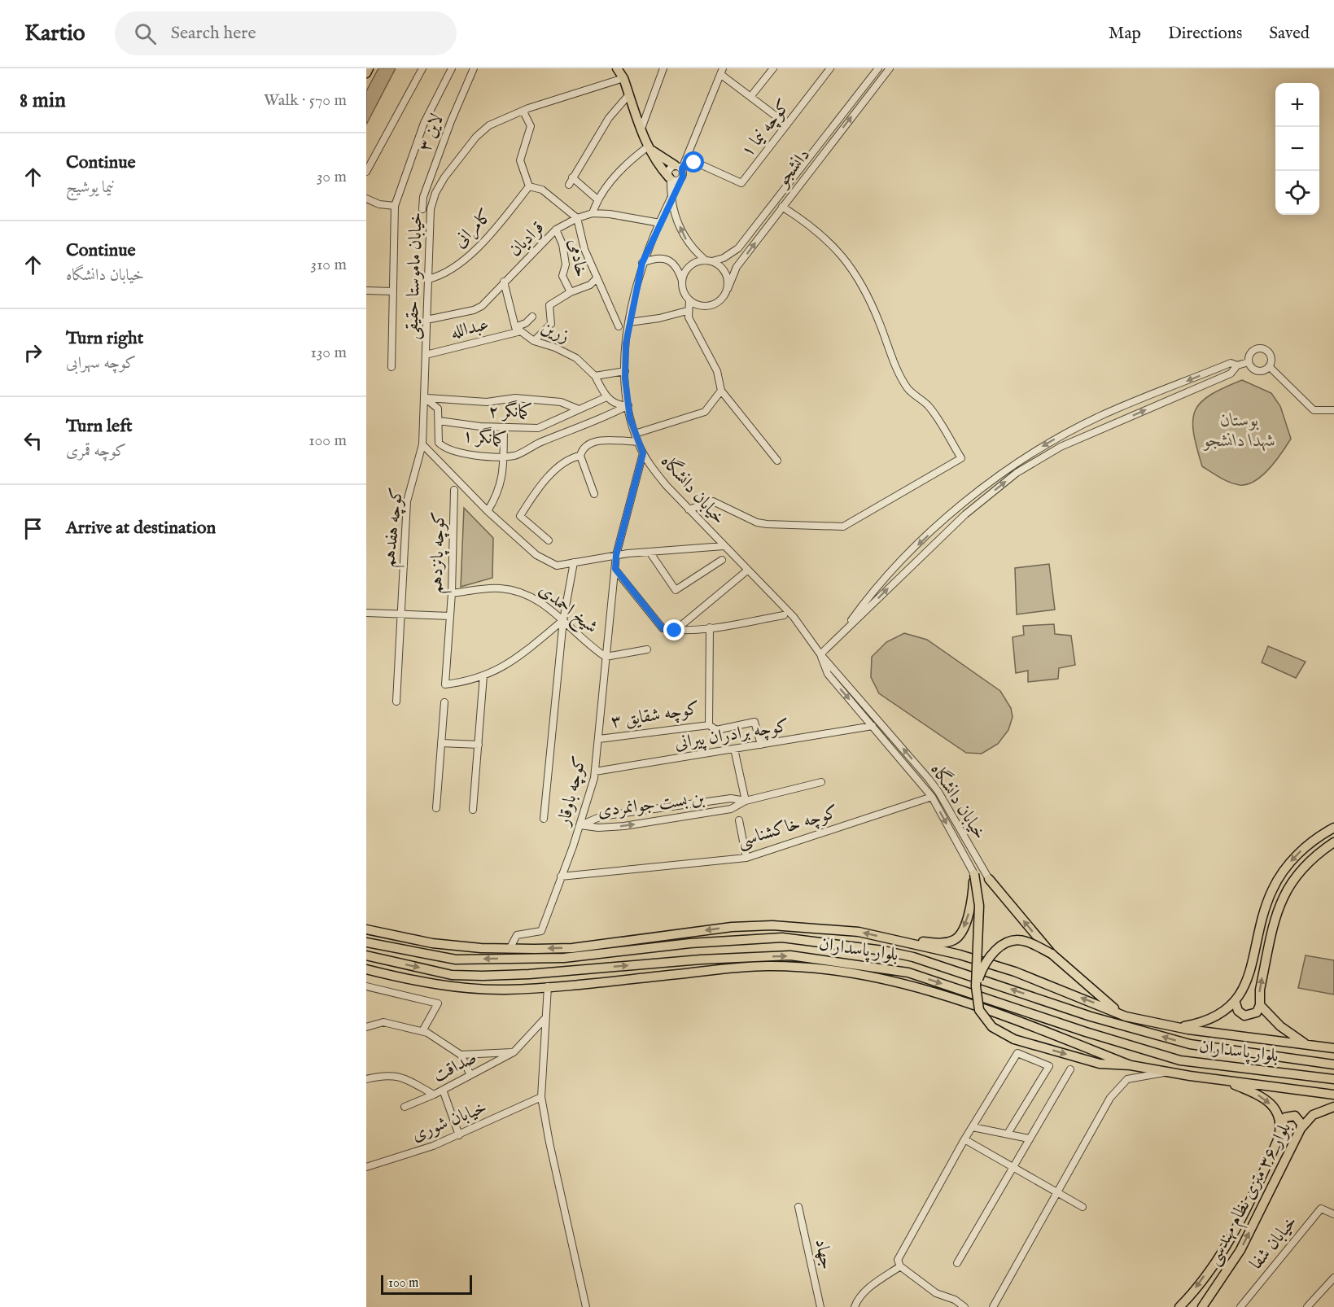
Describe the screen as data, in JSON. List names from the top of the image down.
{
  "streets": {
    "main road": ["بلوار پاسداران", "بلوار ۳۶ متری نظام مهندسی"],
    "street": [
      "کوچه نیما ۱",
      "لاین ۳",
      "دانشجو",
      "کامرانی",
      "قرادیان",
      "خادمی",
      "خیابان ماموستا حقیقی",
      "عبدالله",
      "زرین",
      "کمانگر ۲",
      "کمانگر ۱",
      "خیابان دانشگاه",
      "کوچه هفدهم",
      "کوچه پانزدهم",
      "شیخ احمدی",
      "کوچه شقایق ۳",
      "کوچه برادران پیرانی",
      "کوچه باوقار",
      "بن بست جوانمردی",
      "کوچه خاکشناسی",
      "صداقت",
      "خیابان شوری",
      "خیابان شفا",
      "جهاد"
    ]
  },
  "crossings": [
    ["کامرانی", "خیابان ماموستا حقیقی"],
    ["قرادیان", "خادمی"],
    ["قرادیان", "خیابان ماموستا حقیقی"],
    ["قرادیان", "زرین"],
    ["قرادیان", "خیابان دانشگاه"],
    ["خیابان ماموستا حقیقی", "عبدالله"],
    ["خیابان ماموستا حقیقی", "کمانگر ۱"],
    ["خیابان ماموستا حقیقی", "کوچه هفدهم"],
    ["عبدالله", "زرین"],
    ["زرین", "کمانگر ۲"],
    ["کمانگر ۲", "کمانگر ۱"],
    ["کمانگر ۱", "خیابان دانشگاه"],
    ["خیابان دانشگاه", "کوچه برادران پیرانی"],
    ["خیابان دانشگاه", "کوچه باوقار"],
    ["خیابان دانشگاه", "کوچه خاکشناسی"],
    ["کوچه پانزدهم", "شیخ احمدی"],
    ["شیخ احمدی", "کوچه باوقار"],
    ["کوچه شقایق ۳", "کوچه باوقار"],
    ["کوچه برادران پیرانی", "کوچه باوقار"],
    ["کوچه باوقار", "بن بست جوانمردی"],
    ["کوچه باوقار", "کوچه خاکشناسی"]
  ],
  "parks": ["بوستان شهدا دانشجو"],
  "scale_bar": "100 m",
  "page": {
    "header": "Kartio",
    "search": "Search here",
    "nav": ["Map", "Directions", "Saved"],
    "heading": ["8 min", "Walk · 570 m"],
    "map_buttons": ["+", "−"],
    "list": [
      ["Continue", "نیما یوشیج", "30 m"],
      ["Continue", "خیابان دانشگاه", "310 m"],
      ["Turn right", "کوچه سهرابی", "130 m"],
      ["Turn left", "کوچه قمری", "100 m"],
      "Arrive at destination"
    ],
    "scale": "100 m"
  }
}
